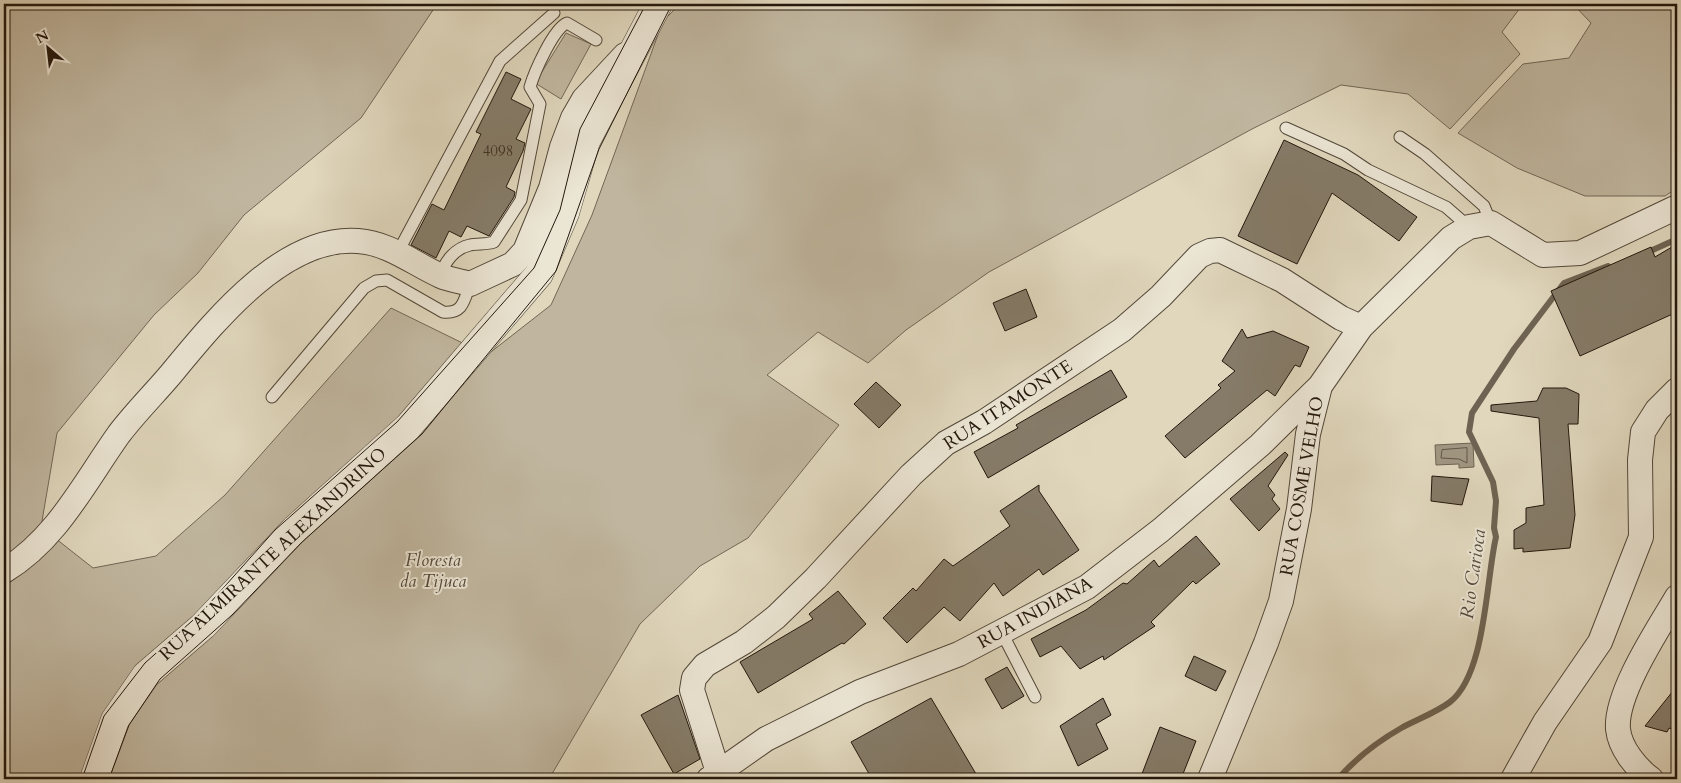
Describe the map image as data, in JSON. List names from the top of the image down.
{
  "streets": {
    "street": [
      "RUA ITAMONTE",
      "RUA COSME VELHO",
      "RUA ALMIRANTE ALEXANDRINO",
      "RUA INDIANA"
    ]
  },
  "crossings": [
    ["RUA ITAMONTE", "RUA COSME VELHO"],
    ["RUA ITAMONTE", "RUA INDIANA"],
    ["RUA COSME VELHO", "RUA INDIANA"]
  ],
  "water": ["Rio Carioca"],
  "parks": ["Floresta da Tijuca"],
  "house_numbers": ["4098"],
  "north": "top left"
}
